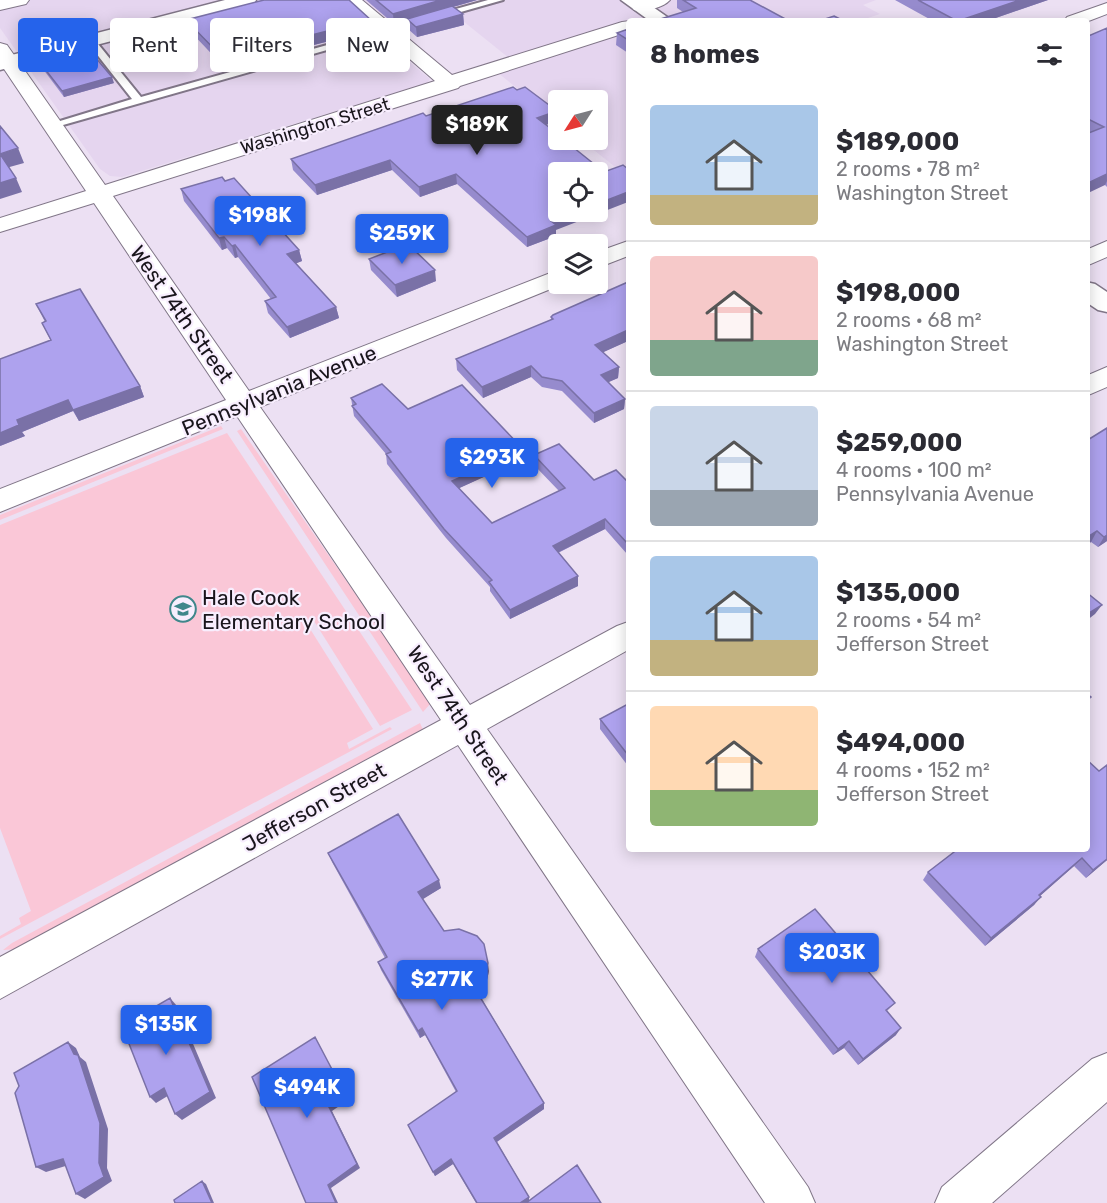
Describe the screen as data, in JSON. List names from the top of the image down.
{
  "streets": {
    "street": [
      "Washington Street",
      "West 74th Street",
      "Pennsylvania Avenue",
      "Jefferson Street"
    ]
  },
  "crossings": [
    ["Washington Street", "West 74th Street"],
    ["West 74th Street", "Pennsylvania Avenue"],
    ["West 74th Street", "Jefferson Street"]
  ],
  "places": {
    "school or university": ["Hale Cook Elementary School"]
  },
  "north": "bottom left",
  "page": {
    "chip": [
      "Buy",
      "Rent",
      "Filters",
      "New"
    ],
    "heading": "8 homes",
    "list": [
      {
        "name": "$189,000",
        "note": "2 rooms · 78 m² · Washington Street"
      },
      {
        "name": "$198,000",
        "note": "2 rooms · 68 m² · Washington Street"
      },
      {
        "name": "$259,000",
        "note": "4 rooms · 100 m² · Pennsylvania Avenue"
      },
      {
        "name": "$135,000",
        "note": "2 rooms · 54 m² · Jefferson Street"
      },
      {
        "name": "$494,000",
        "note": "4 rooms · 152 m² · Jefferson Street"
      }
    ],
    "price": [
      "$189K",
      "$198K",
      "$259K",
      "$293K",
      "$203K",
      "$277K",
      "$135K",
      "$494K"
    ]
  }
}
